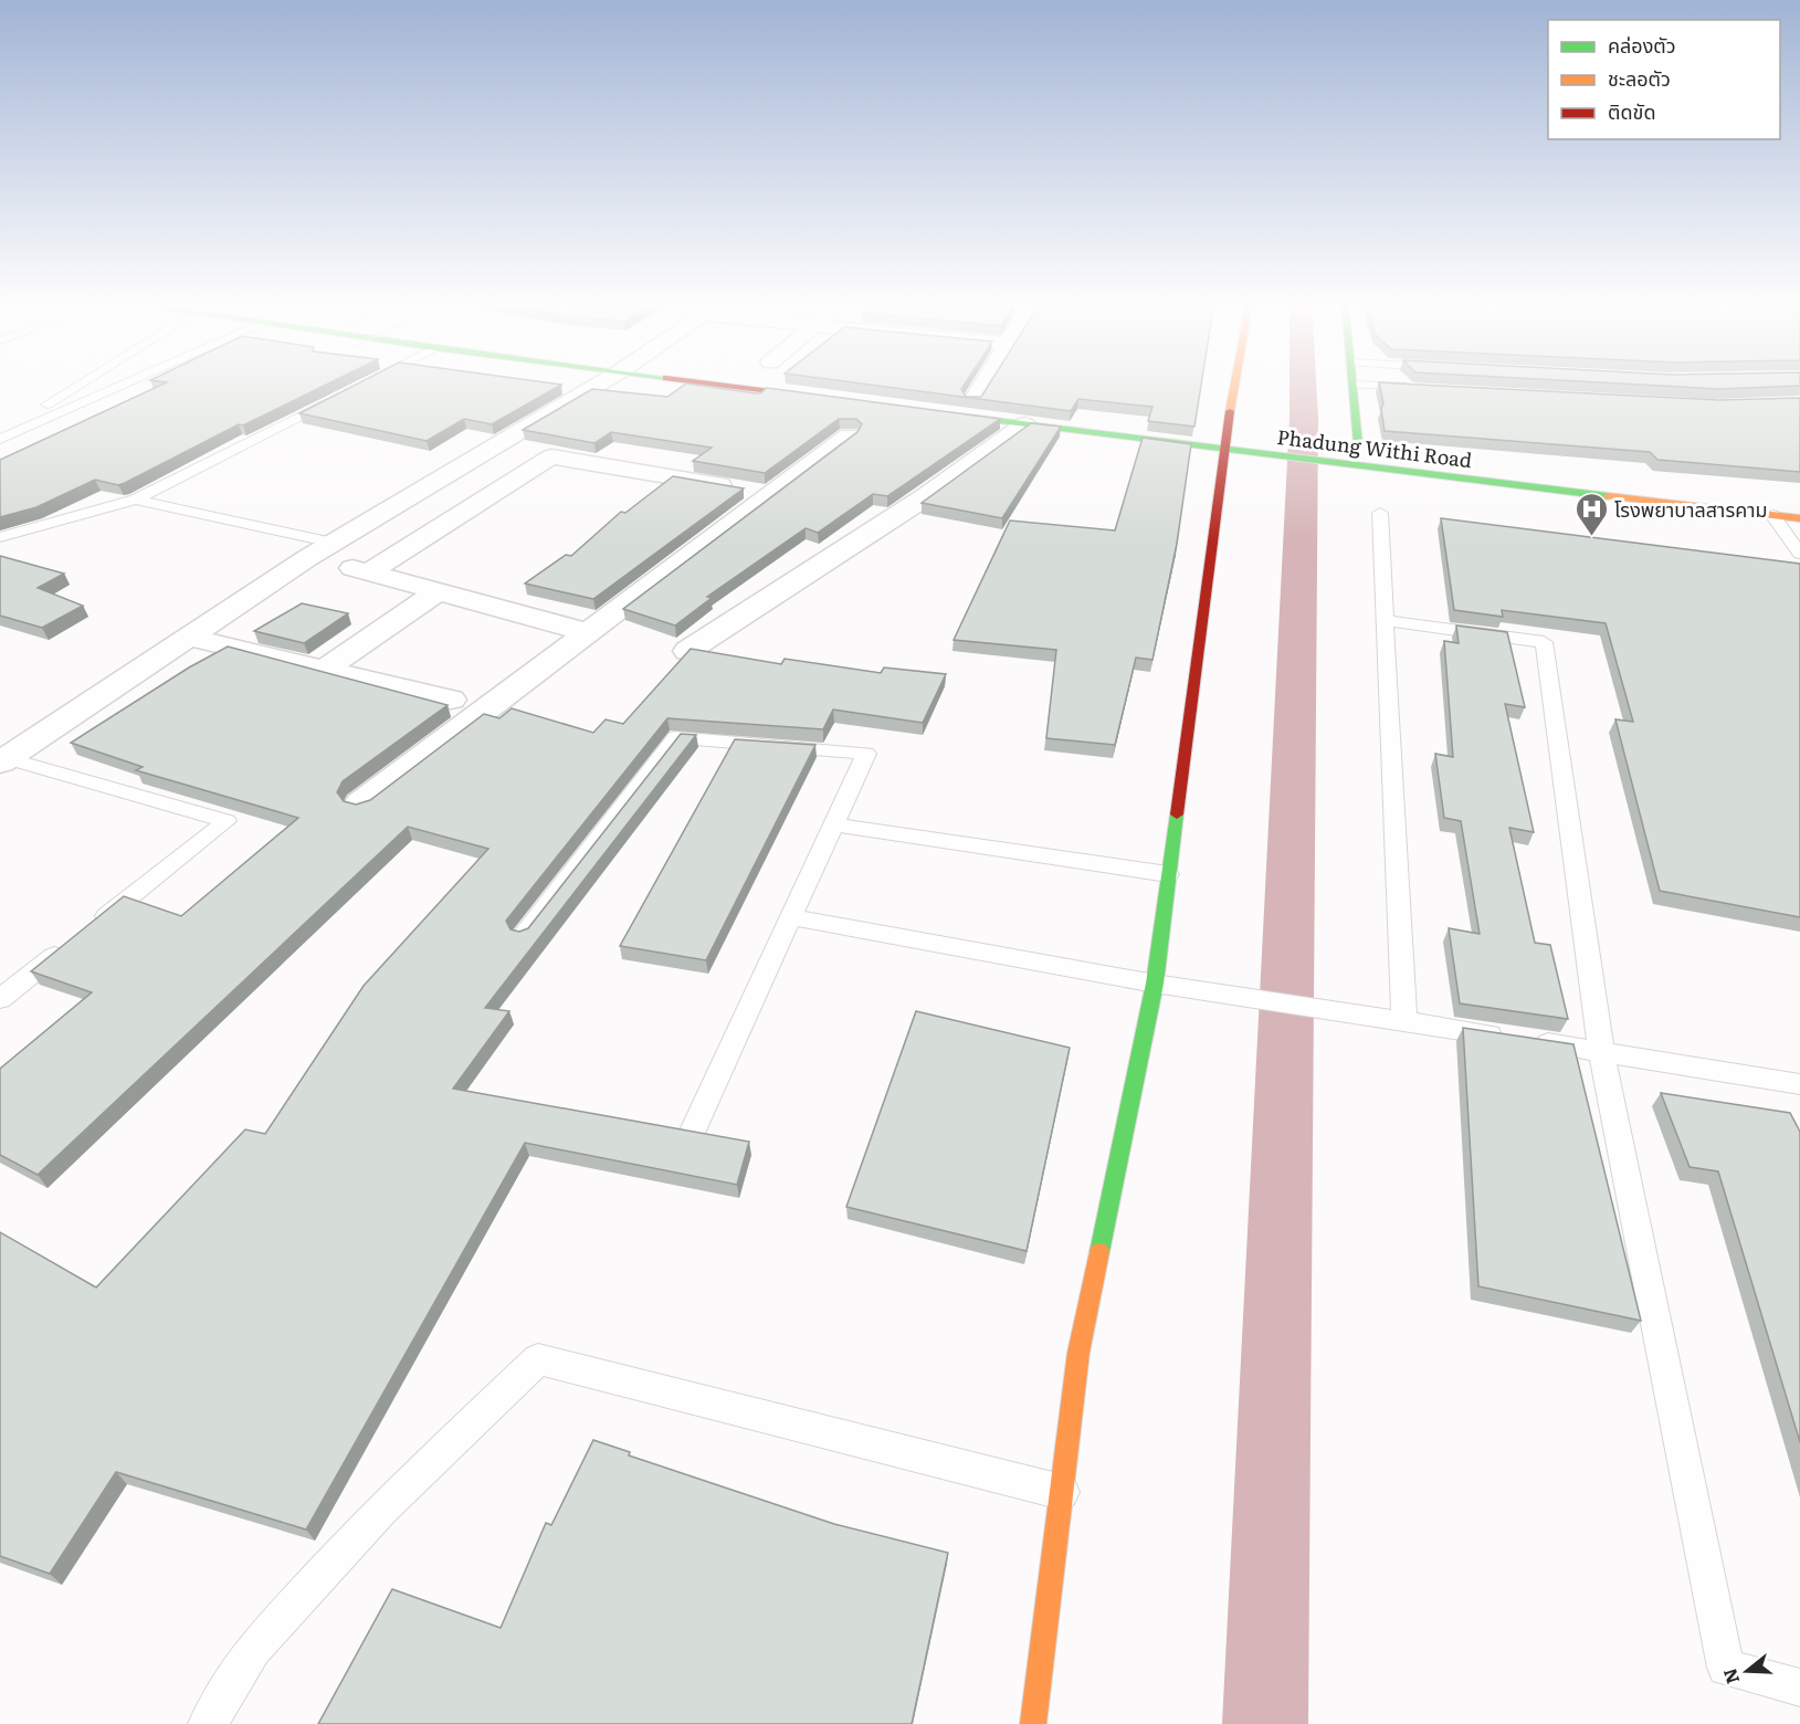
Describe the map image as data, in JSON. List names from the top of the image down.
{
  "streets": {
    "main road": ["Phadung Withi Road"]
  },
  "places": {
    "hospital": ["โรงพยาบาลสารคาม"]
  },
  "legend": ["คล่องตัว", "ชะลอตัว", "ติดขัด"],
  "north": "left"
}
